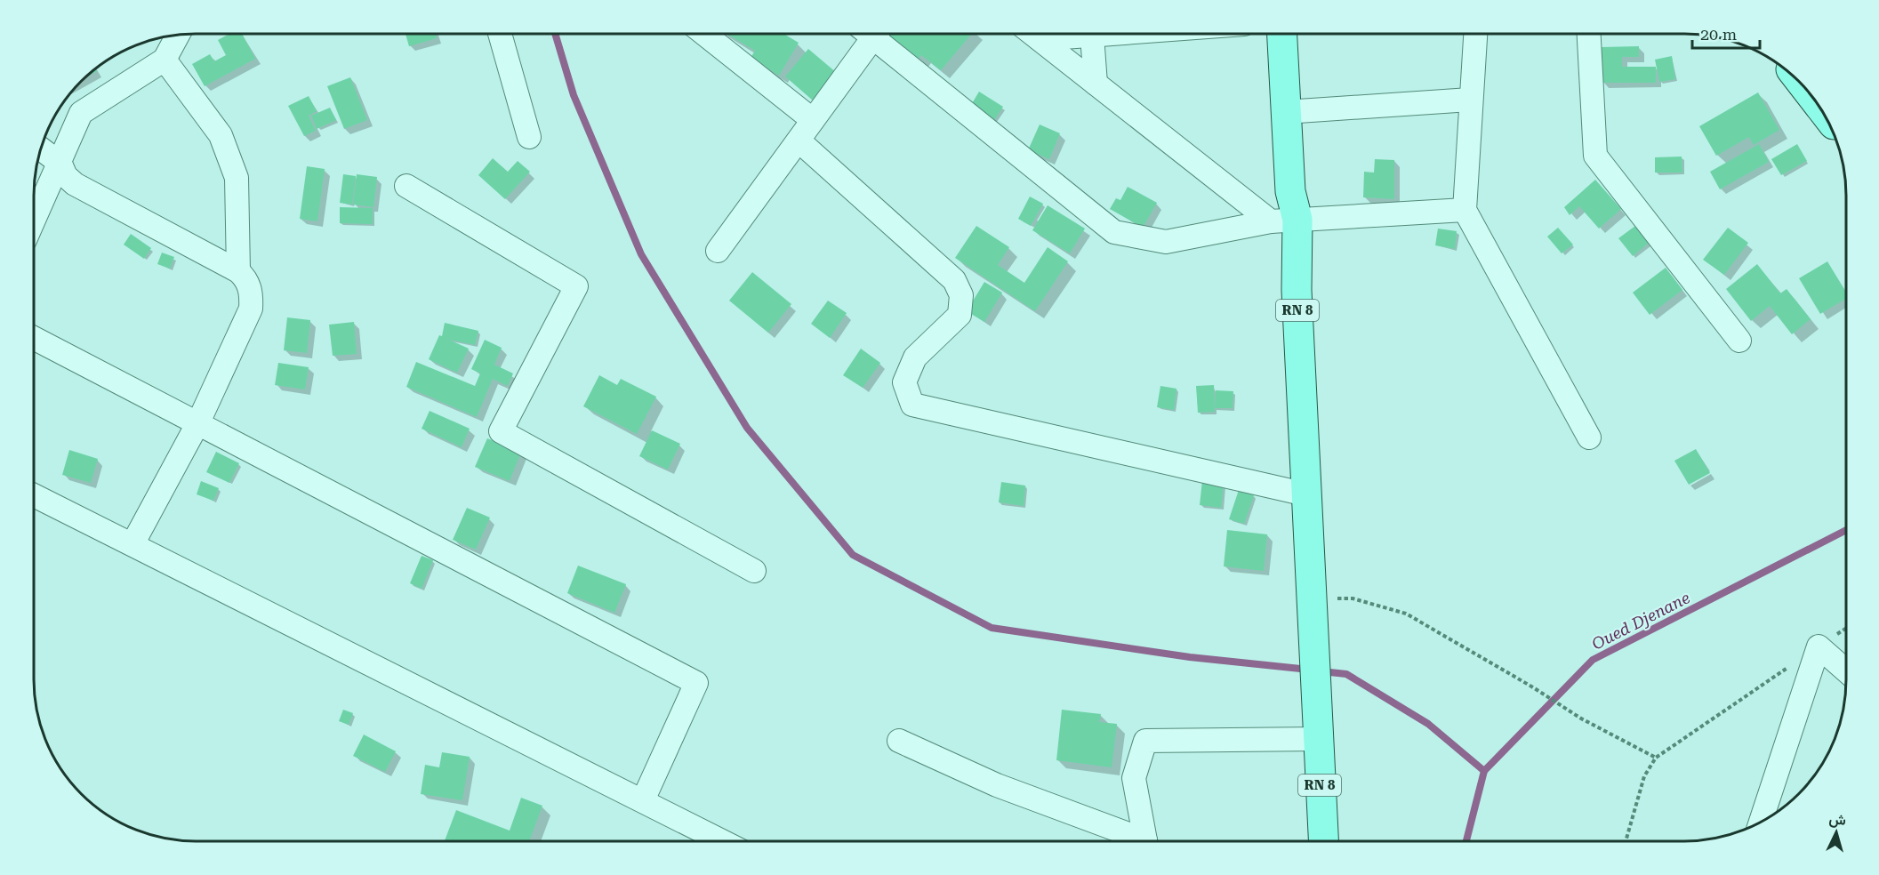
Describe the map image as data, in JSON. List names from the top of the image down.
{
  "streets": {
    "main road": ["RN 8"]
  },
  "water": ["Oued Djenane"],
  "scale_bar": "20 m",
  "north": "top"
}
